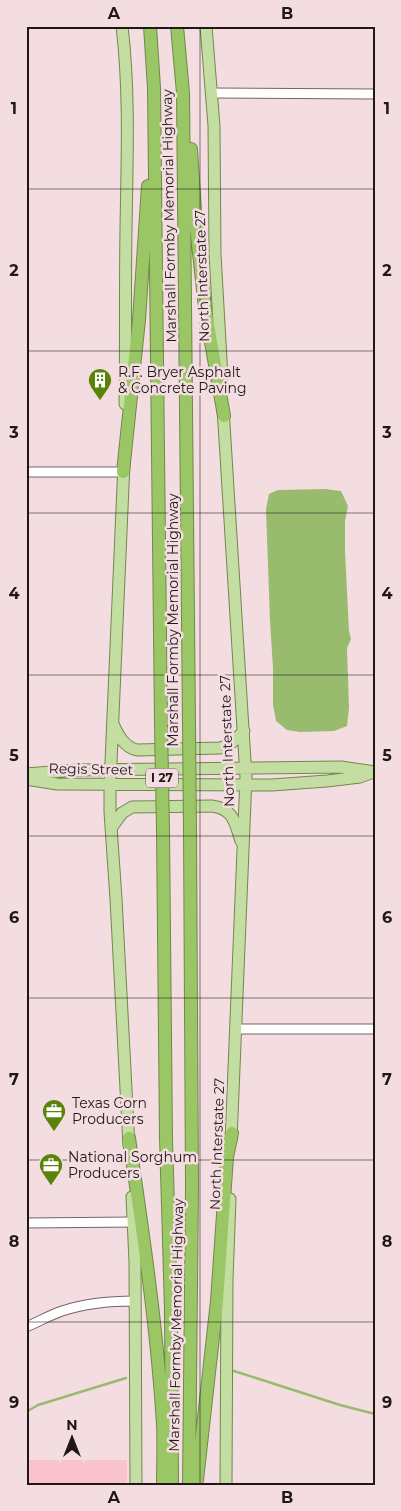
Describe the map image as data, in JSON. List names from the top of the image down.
{
  "streets": {
    "highway": ["Marshall Formby Memorial Highway", "I 27"],
    "main road": ["North Interstate 27", "Regis Street"]
  },
  "crossings": [
    ["North Interstate 27", "Regis Street"]
  ],
  "places": {
    "building": ["R.F. Bryer Asphalt & Concrete Paving"],
    "office": ["Texas Corn Producers", "National Sorghum Producers"]
  },
  "north": "top",
  "grid": {
    "columns": ["A", "B"],
    "rows": [
      "1",
      "2",
      "3",
      "4",
      "5",
      "6",
      "7",
      "8",
      "9"
    ]
  }
}
